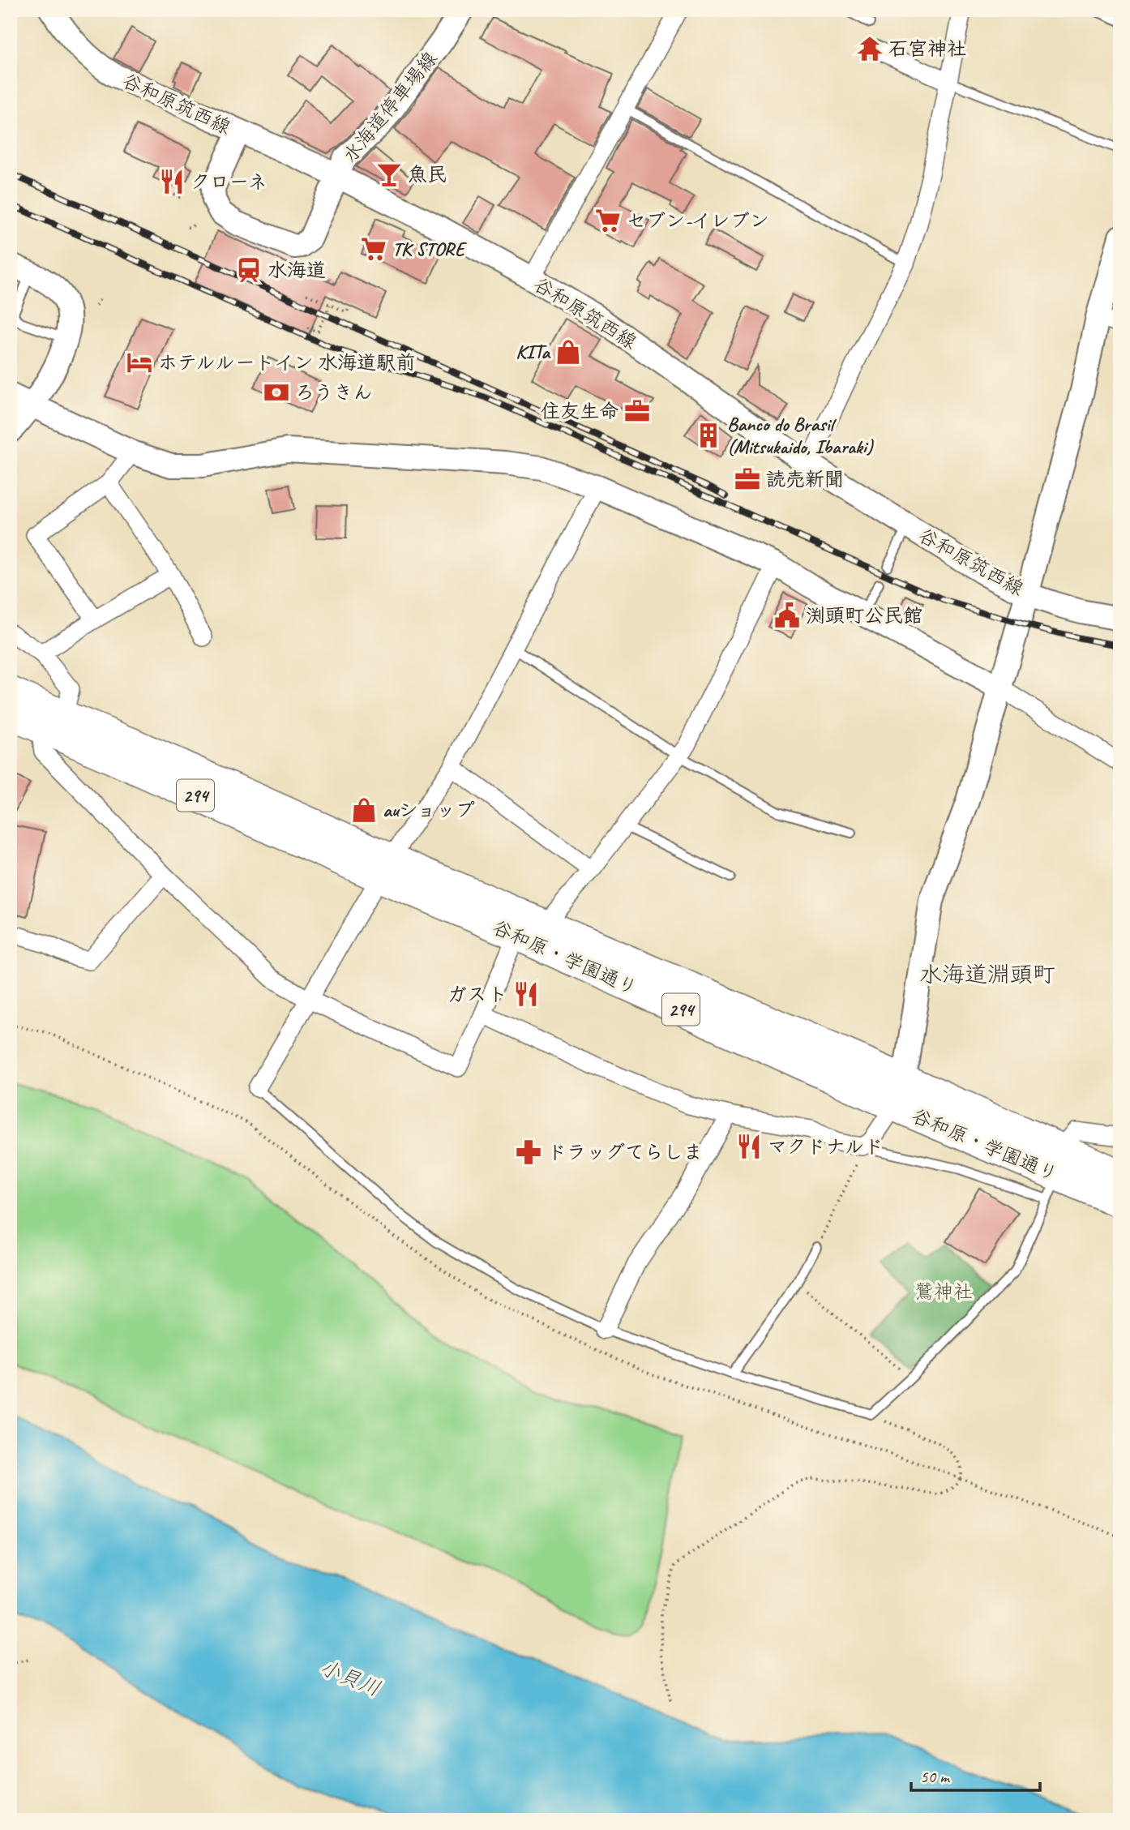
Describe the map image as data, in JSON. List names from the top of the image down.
{
  "streets": {
    "highway": ["294", "谷和原・学園通り"],
    "street": ["谷和原筑西線", "水海道停車場線"]
  },
  "crossings": [
    ["谷和原筑西線", "水海道停車場線"]
  ],
  "districts": ["水海道淵頭町"],
  "water": ["小貝川"],
  "parks": ["鷲神社"],
  "places": {
    "temple": ["石宮神社"],
    "bar": ["魚民"],
    "restaurant": ["クローネ", "ガスト", "マクドナルド"],
    "supermarket": ["セブン-イレブン", "TK STORE"],
    "station": ["水海道"],
    "shop": ["KITa", "auショップ"],
    "hotel": ["ホテルルートイン 水海道駅前"],
    "bank": ["ろうきん"],
    "office": ["住友生命", "読売新聞"],
    "building": ["Banco do Brasil (Mitsukaido, Ibaraki)"],
    "public building": ["渕頭町公民館"],
    "pharmacy": ["ドラッグてらしま"]
  },
  "scale_bar": "50 m"
}
